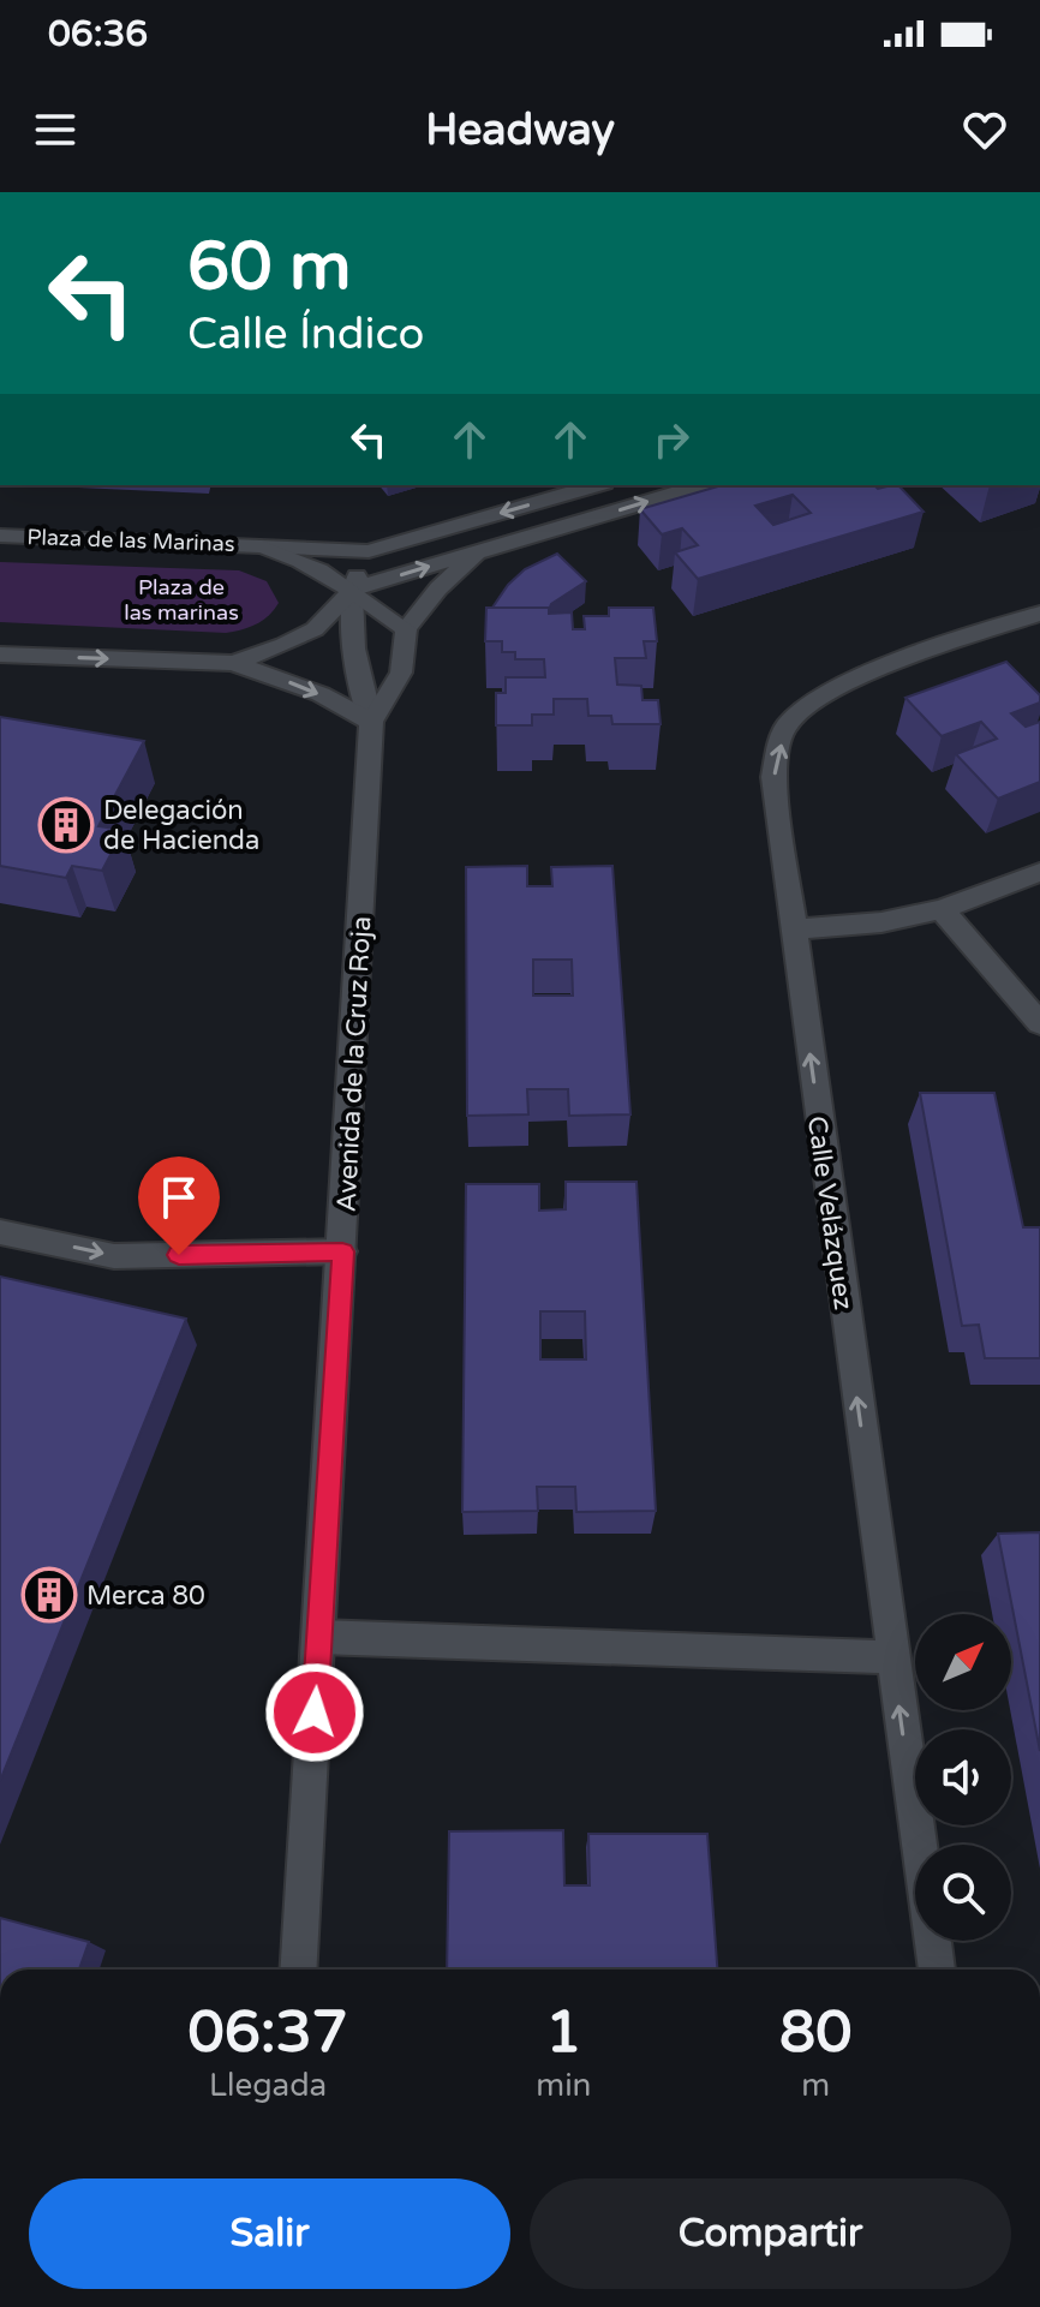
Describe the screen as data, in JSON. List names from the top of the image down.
{
  "streets": {
    "street": ["Plaza de las Marinas", "Avenida de la Cruz Roja", "Calle Velázquez"]
  },
  "one_way": ["Calle Velázquez"],
  "parks": ["Plaza de las marinas"],
  "places": {
    "building": ["Delegación de Hacienda", "Merca 80"]
  },
  "north": "top right",
  "page": {
    "status": "06:36",
    "header": "Headway",
    "turn": ["60 m", "Calle Índico"],
    "eta": [
      "06:37",
      "Llegada",
      "1",
      "min",
      "80",
      "m"
    ],
    "buttons": ["Salir", "Compartir"]
  }
}
